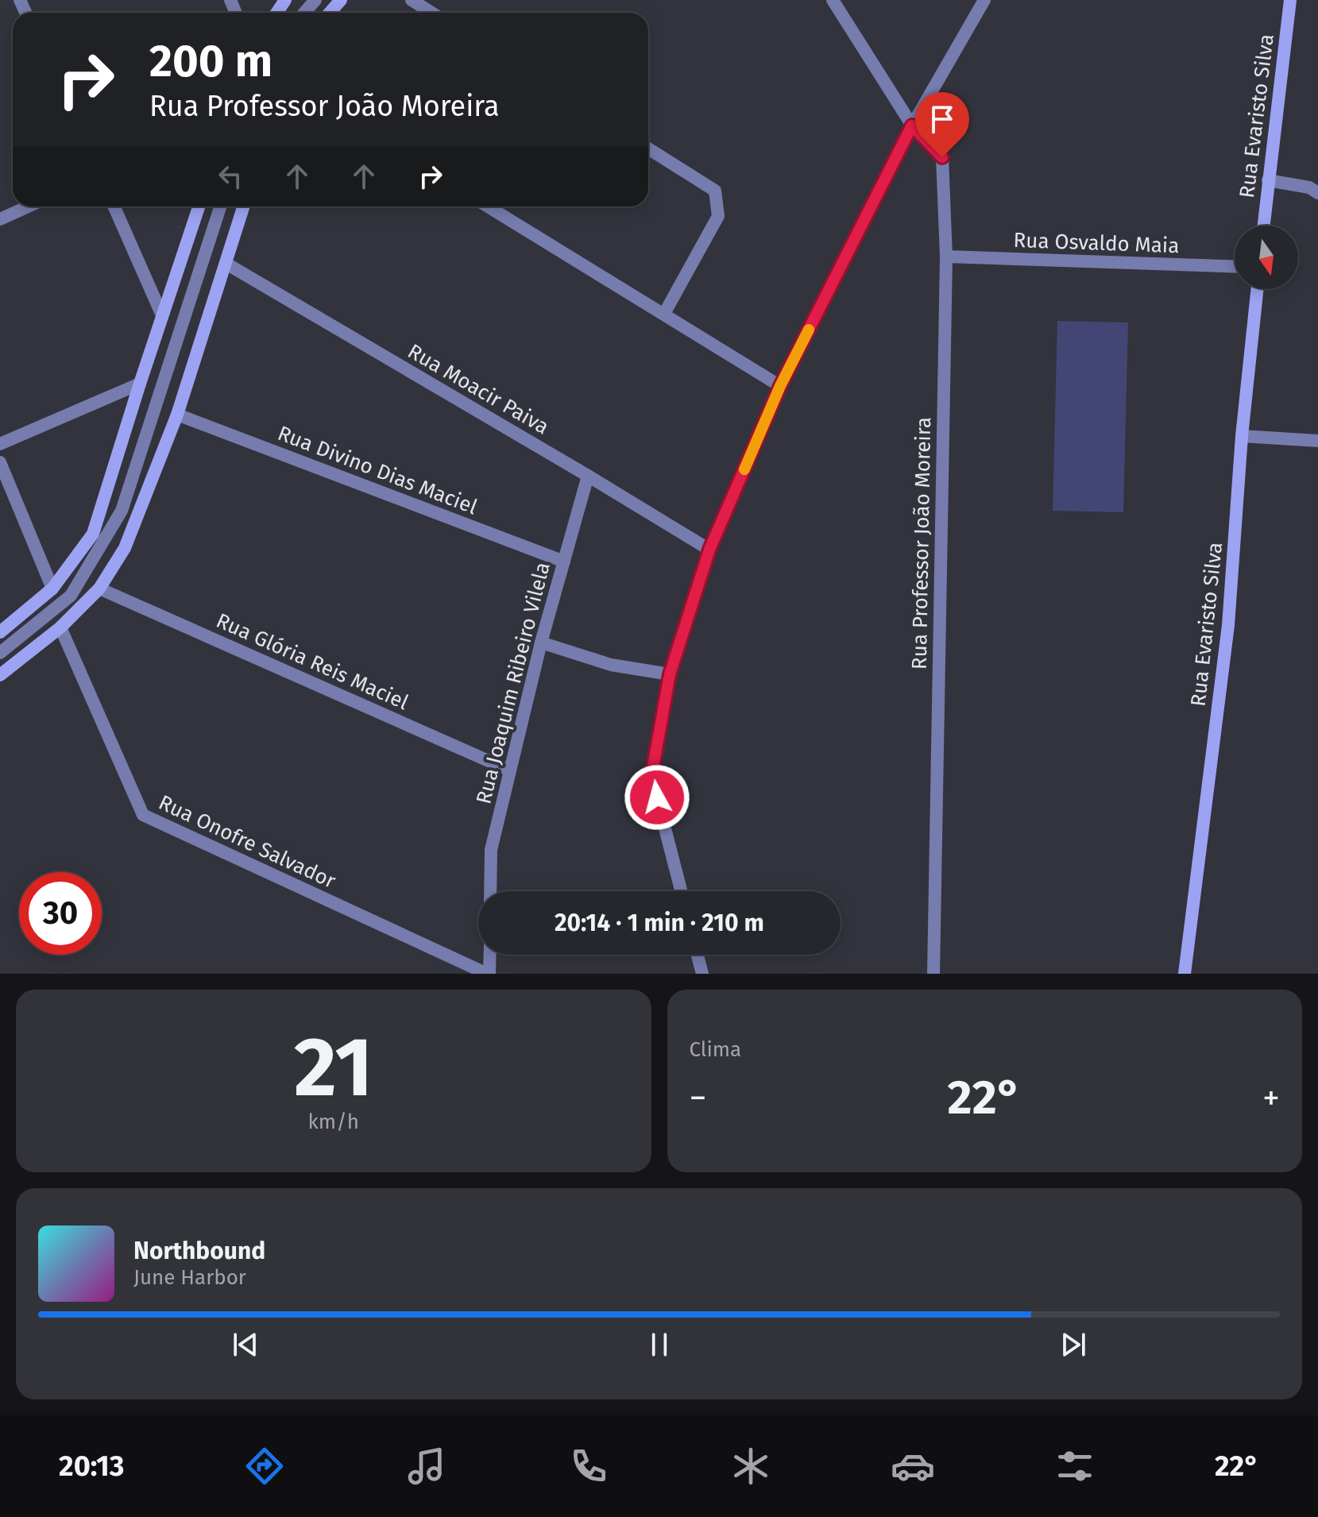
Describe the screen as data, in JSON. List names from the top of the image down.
{
  "streets": {
    "main road": ["Rua Evaristo Silva"],
    "street": [
      "Rua Osvaldo Maia",
      "Rua Moacir Paiva",
      "Rua Divino Dias Maciel",
      "Rua Professor João Moreira",
      "Rua Glória Reis Maciel",
      "Rua Joaquim Ribeiro Vilela",
      "Rua Onofre Salvador"
    ]
  },
  "crossings": [
    ["Rua Osvaldo Maia", "Rua Professor João Moreira"],
    ["Rua Moacir Paiva", "Rua Joaquim Ribeiro Vilela"],
    ["Rua Divino Dias Maciel", "Rua Joaquim Ribeiro Vilela"],
    ["Rua Glória Reis Maciel", "Rua Joaquim Ribeiro Vilela"]
  ],
  "north": "bottom",
  "page": {
    "turn": ["200 m", "Rua Professor João Moreira"],
    "limit": "30",
    "trip": "20:14 · 1 min · 210 m",
    "tile": [
      ["21", "km/h"],
      "Clima"
    ],
    "heat": ["−", "22°", "+"],
    "song": ["Northbound", "June Harbor"],
    "tabs": ["20:13", "22°"]
  }
}
